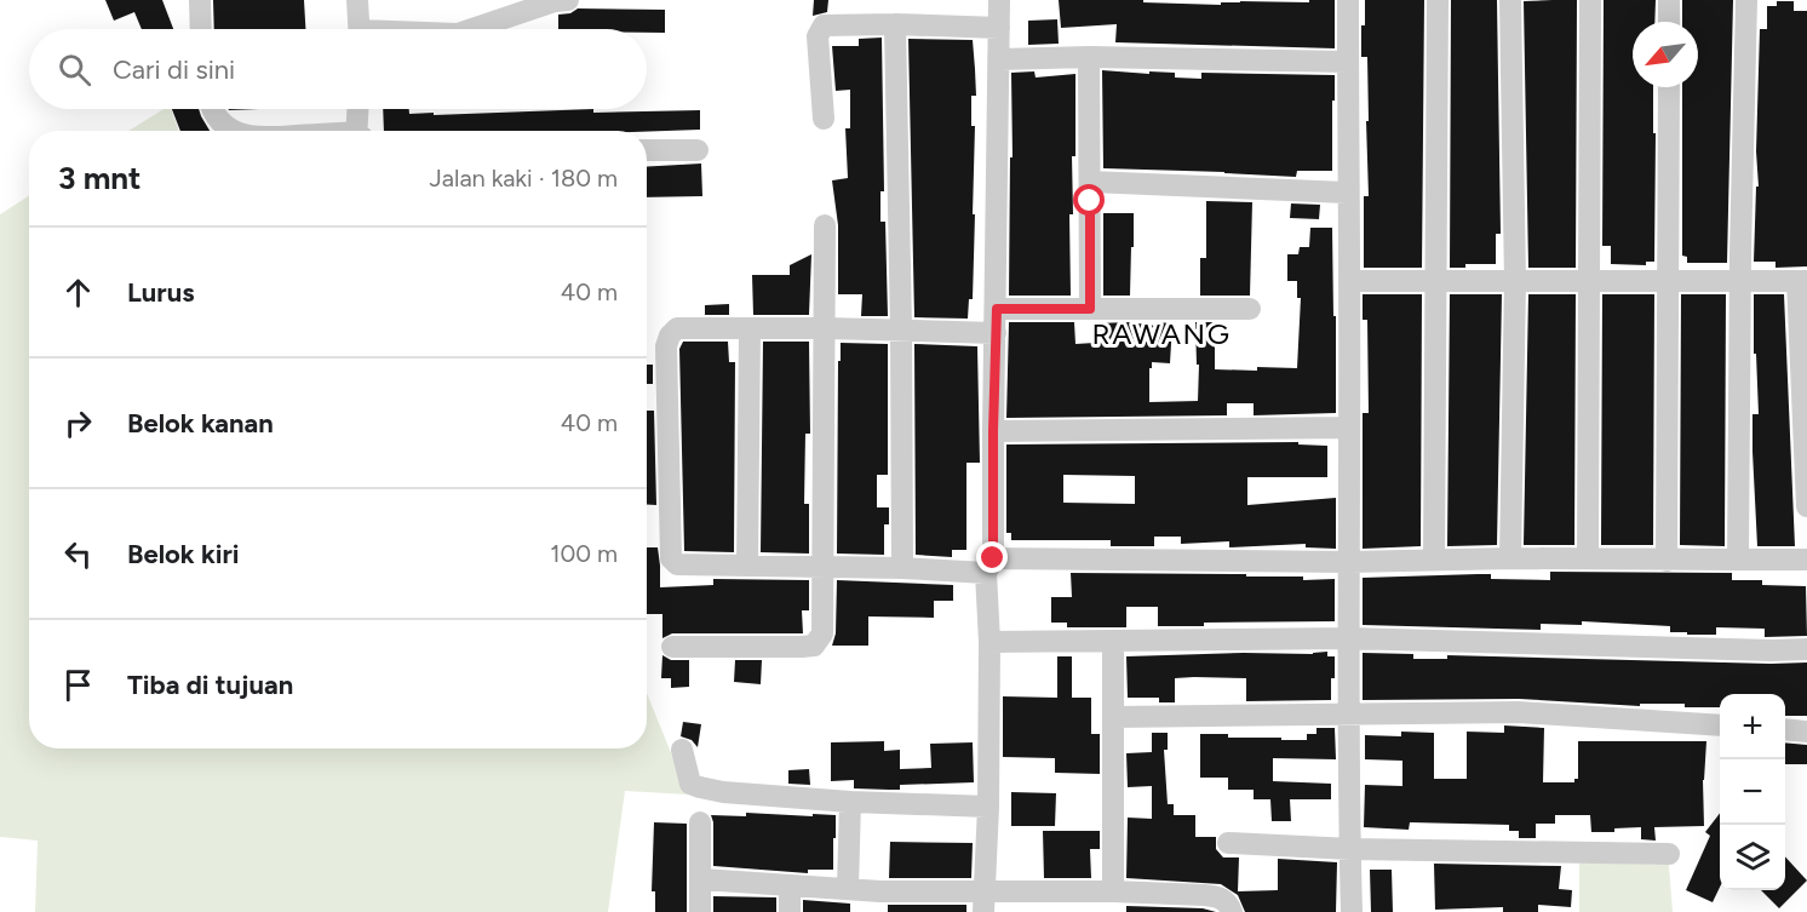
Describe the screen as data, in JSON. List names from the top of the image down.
{
  "districts": ["RAWANG"],
  "north": "bottom left",
  "page": {
    "search": "Cari di sini",
    "heading": ["3 mnt", "Jalan kaki · 180 m"],
    "list": [
      ["Lurus", "40 m"],
      ["Belok kanan", "40 m"],
      ["Belok kiri", "100 m"],
      "Tiba di tujuan"
    ],
    "map_buttons": ["+", "−"]
  }
}
